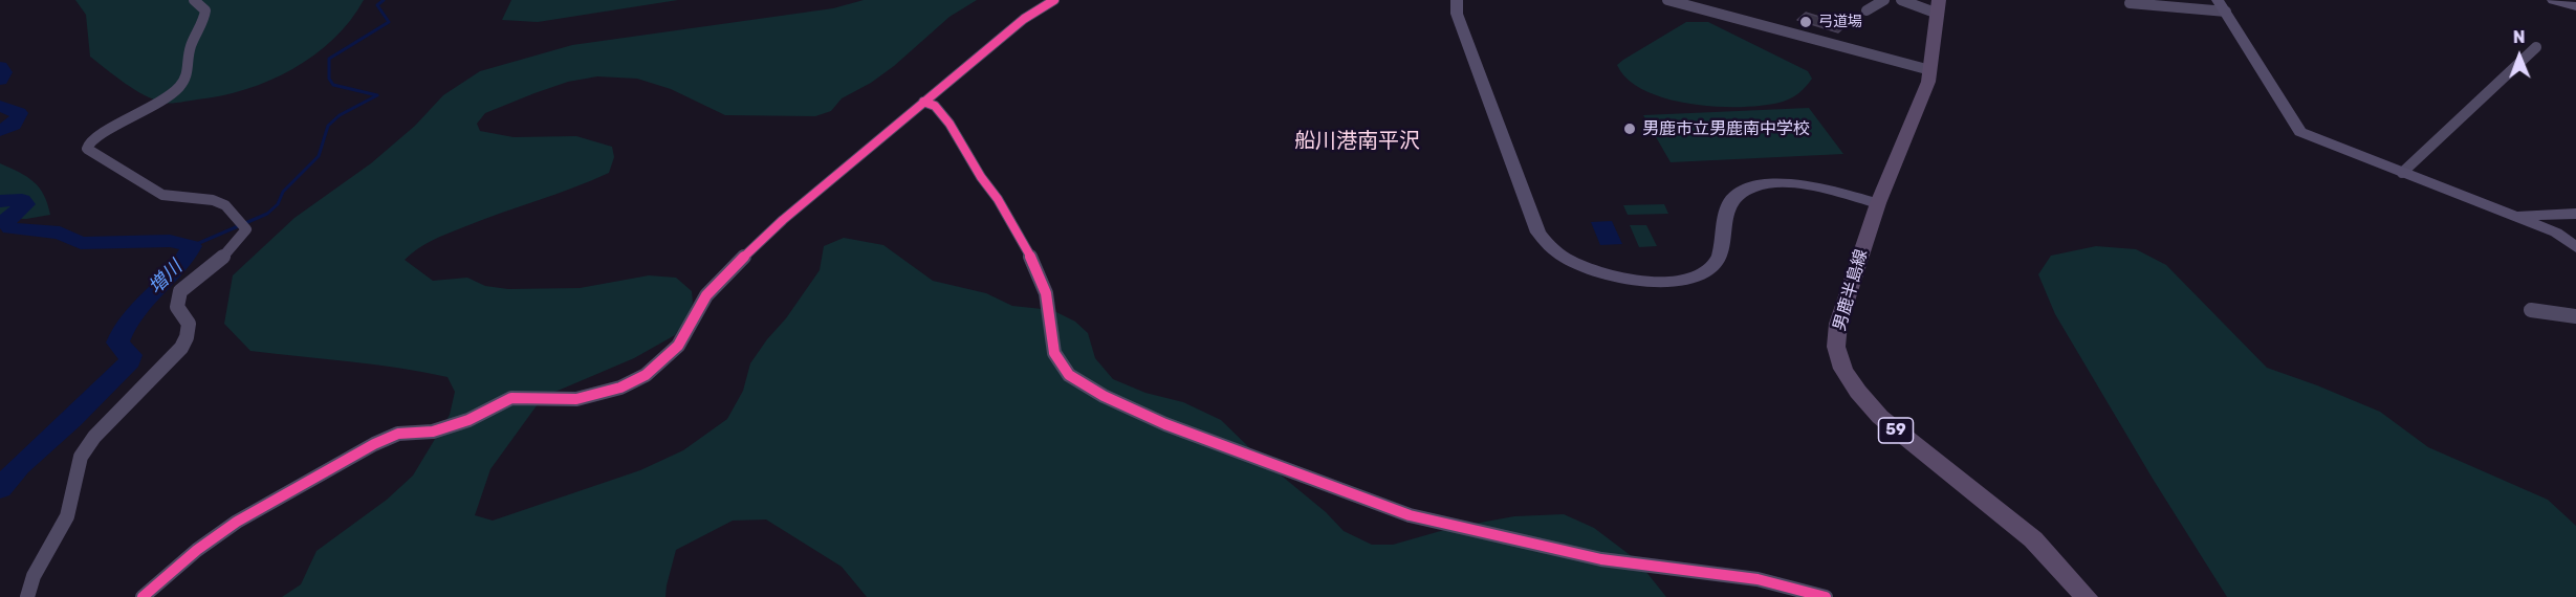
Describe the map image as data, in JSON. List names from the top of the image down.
{
  "streets": {
    "main road": ["男鹿半島線", "59"]
  },
  "districts": ["船川港南平沢"],
  "water": ["増川"],
  "places": ["弓道場", "男鹿市立男鹿南中学校"],
  "north": "top"
}
